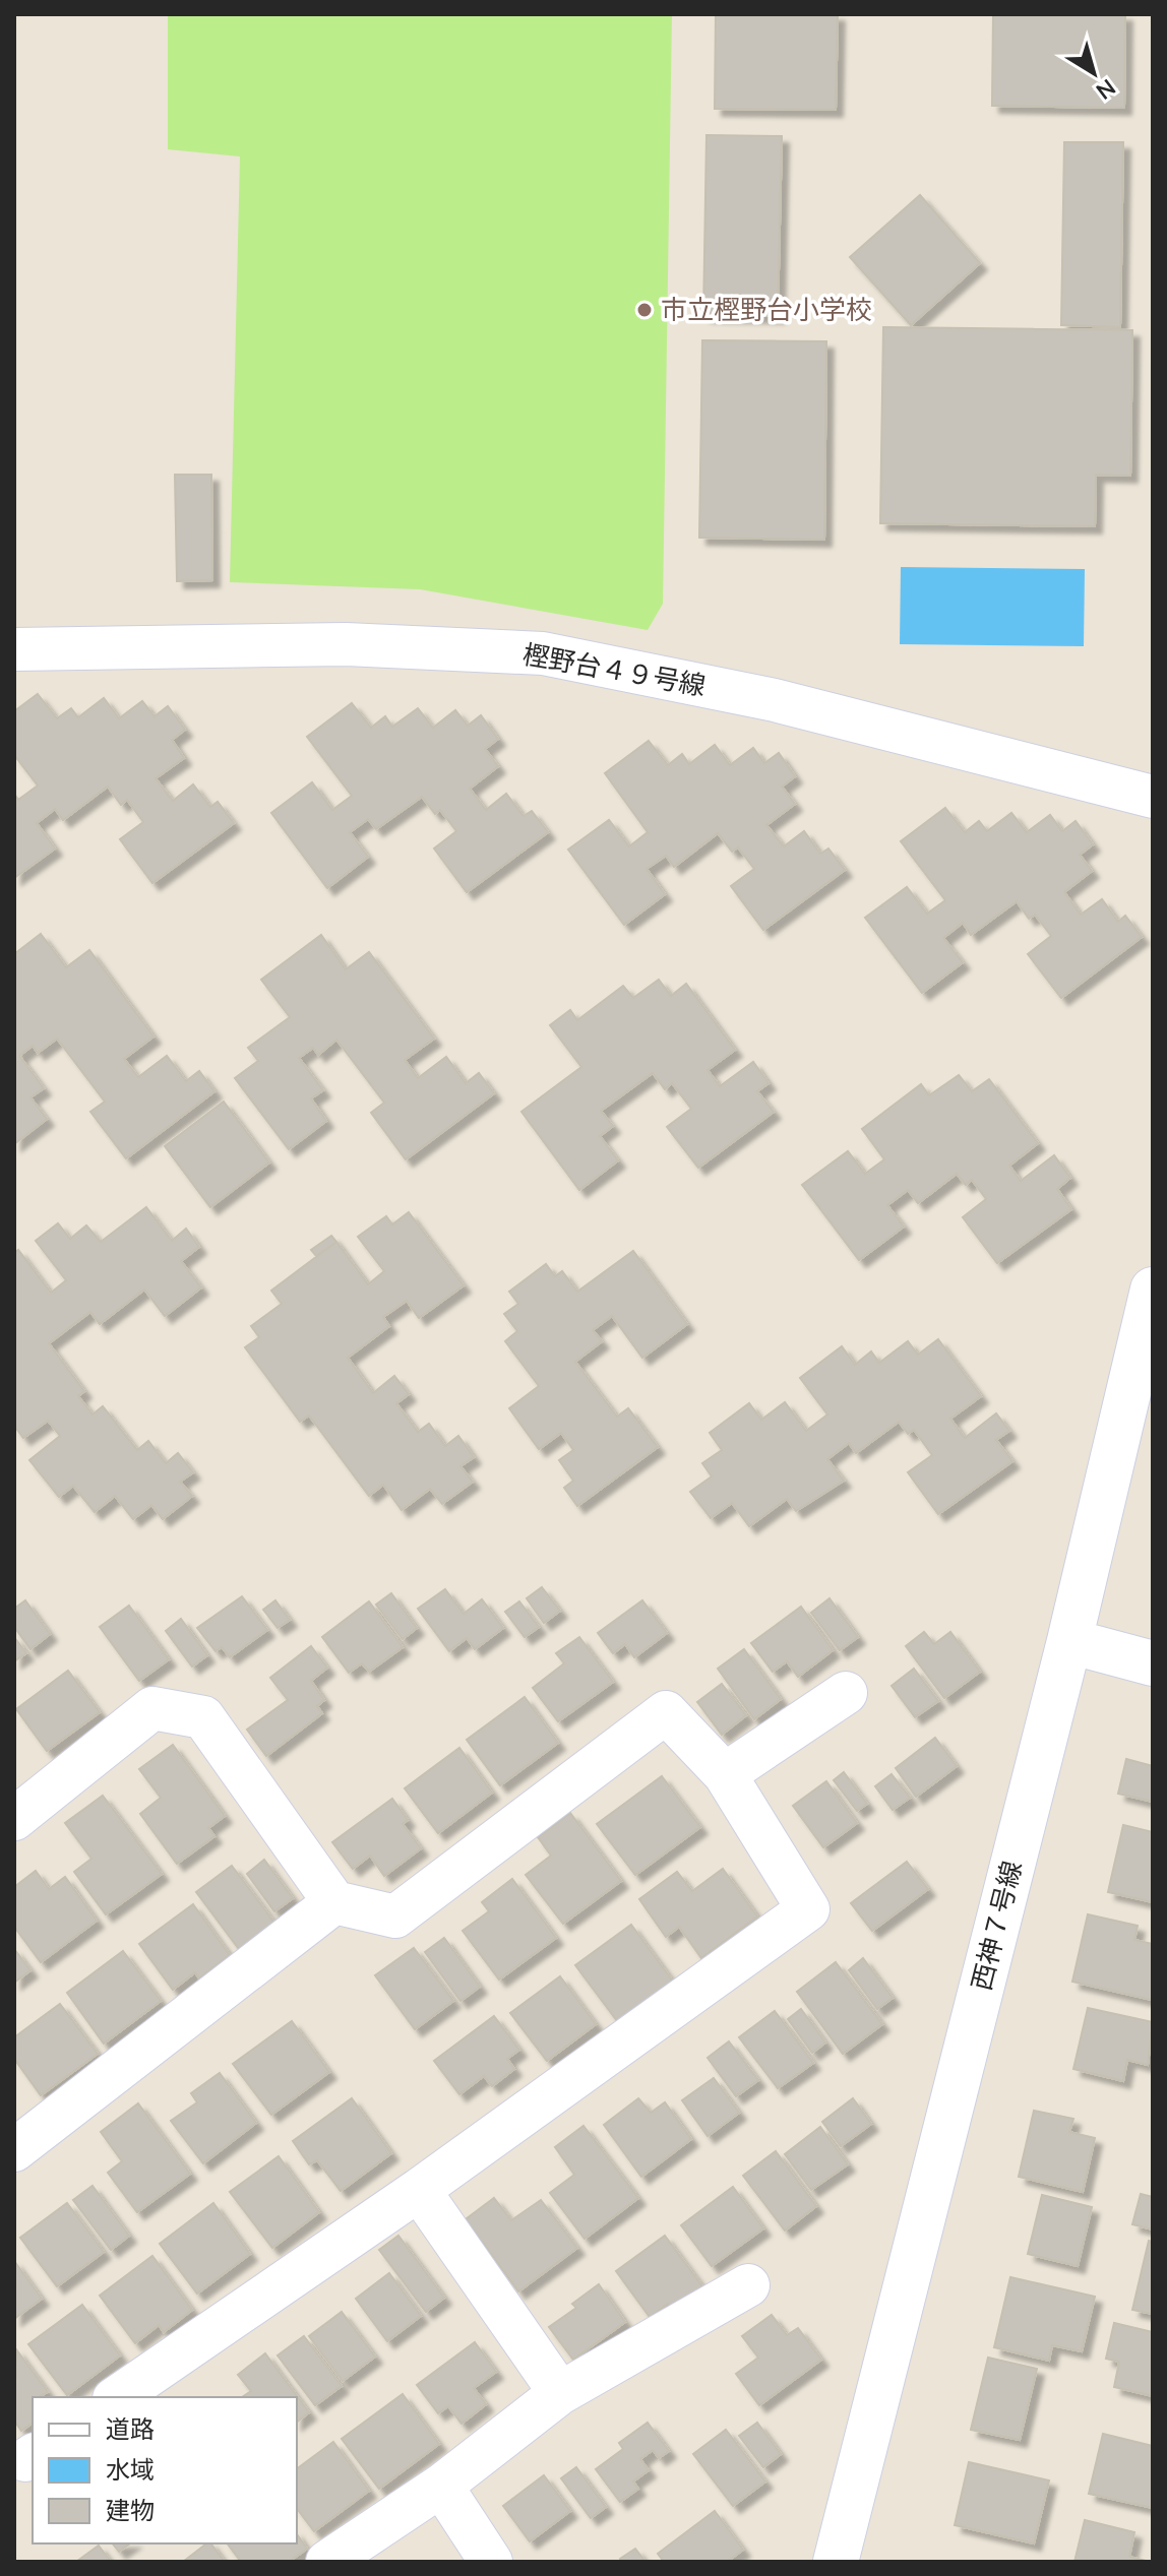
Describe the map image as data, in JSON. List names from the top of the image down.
{
  "streets": {
    "street": ["樫野台４９号線", "西神７号線"]
  },
  "places": ["市立樫野台小学校"],
  "legend": ["道路", "水域", "建物"],
  "north": "bottom right"
}
